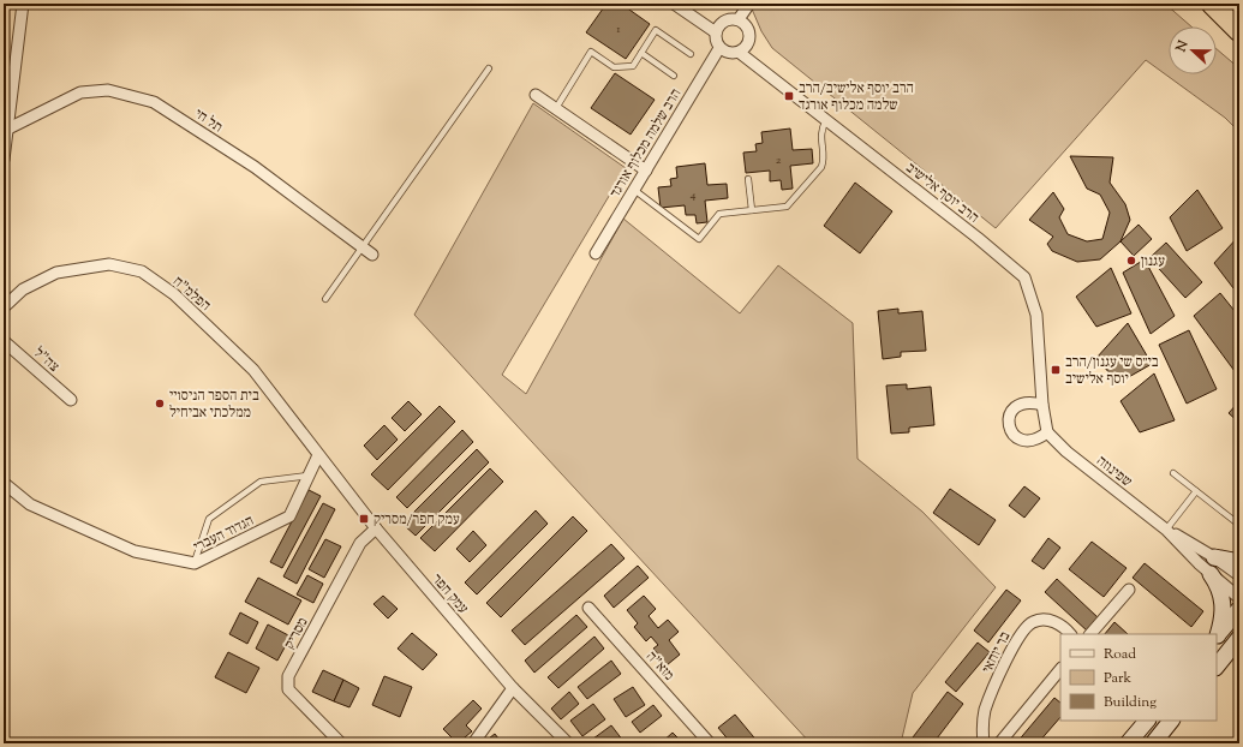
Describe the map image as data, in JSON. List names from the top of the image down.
{
  "streets": {
    "street": [
      "תל חי",
      "הרב שלמה מכלוף אורגד",
      "הרב יוסף אלישיב",
      "הפלמ\"ח",
      "צה\"ל",
      "שפינוזה",
      "הגדוד העברי",
      "עמק חפר",
      "מסריק",
      "בר יוחאי",
      "מזא\"ה"
    ]
  },
  "crossings": [
    ["הרב שלמה מכלוף אורגד", "הרב יוסף אלישיב"],
    ["הרב יוסף אלישיב", "שפינוזה"],
    ["הפלמ\"ח", "הגדוד העברי"],
    ["הפלמ\"ח", "עמק חפר"],
    ["הגדוד העברי", "עמק חפר"],
    ["עמק חפר", "מסריק"]
  ],
  "places": {
    "transit": ["הרב יוסף אלישיב/הרב שלמה מכלוף אורגד", "בי״ס שי עגנון/הרב יוסף אלישיב", "עמק חפר/מסריק"],
    "other": ["עגנון", "בית הספר הניסויי ממלכתי אביחיל"]
  },
  "house_numbers": ["1", "2", "4"],
  "legend": ["Road", "Park", "Building"],
  "north": "left"
}
